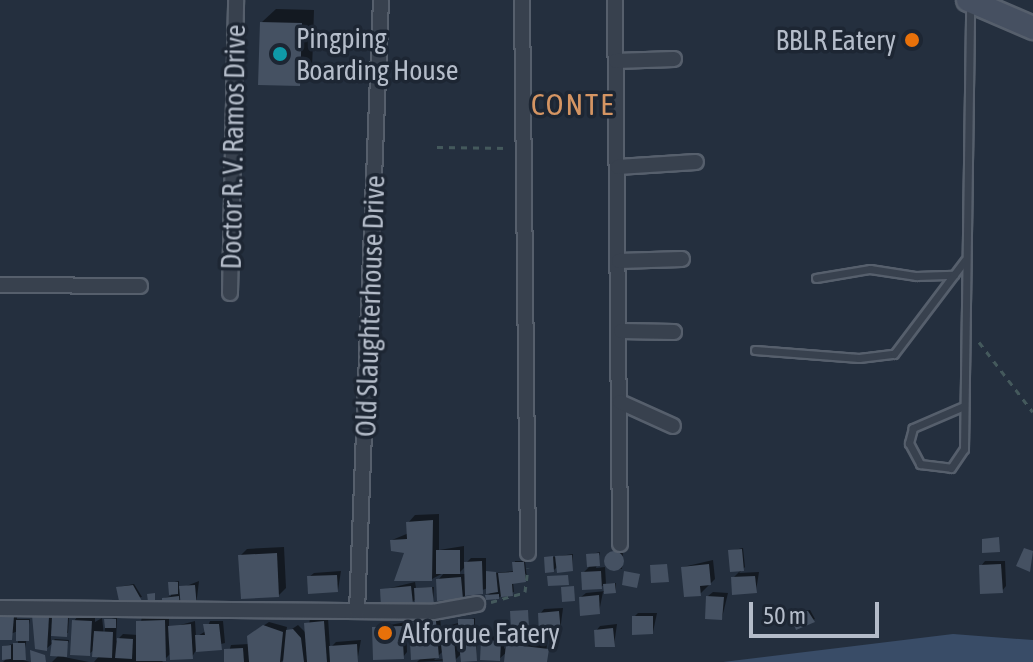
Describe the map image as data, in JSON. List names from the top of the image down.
{
  "streets": {
    "street": ["Doctor R. V. Ramos Drive", "Old Slaughterhouse Drive"]
  },
  "districts": ["CONTE"],
  "places": ["BBLR Eatery", "Pingping Boarding House", "Alforque Eatery"],
  "scale_bar": "50 m"
}
